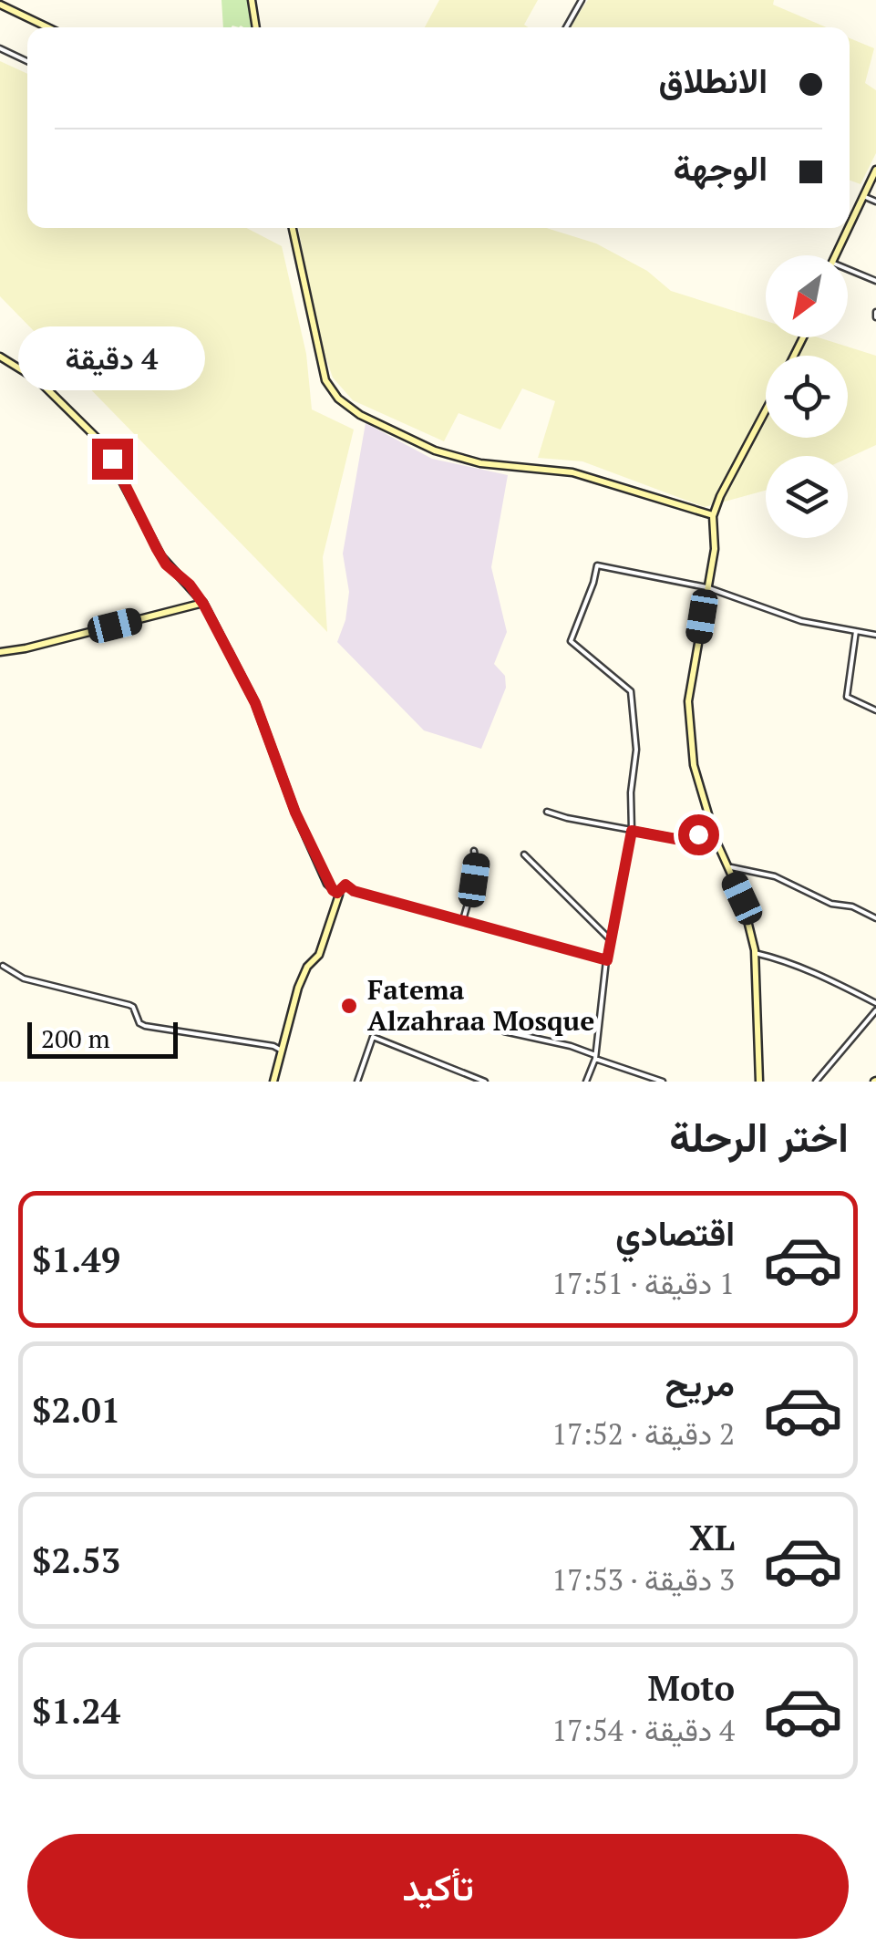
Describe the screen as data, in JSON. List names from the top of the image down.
{
  "places": ["Fatema Alzahraa Mosque"],
  "scale_bar": "200 m",
  "north": "bottom left",
  "page": {
    "banner": ["الانطلاق", "الوجهة"],
    "bubble": "4 دقيقة",
    "scale": "200 m",
    "heading": "اختر الرحلة",
    "list": [
      {
        "name": "اقتصادي",
        "note": "1 دقيقة · 17:51",
        "value": "$1.49"
      },
      {
        "name": "مريح",
        "note": "2 دقيقة · 17:52",
        "value": "$2.01"
      },
      {
        "name": "XL",
        "note": "3 دقيقة · 17:53",
        "value": "$2.53"
      },
      {
        "name": "Moto",
        "note": "4 دقيقة · 17:54",
        "value": "$1.24"
      }
    ],
    "buttons": "تأكيد"
  }
}
